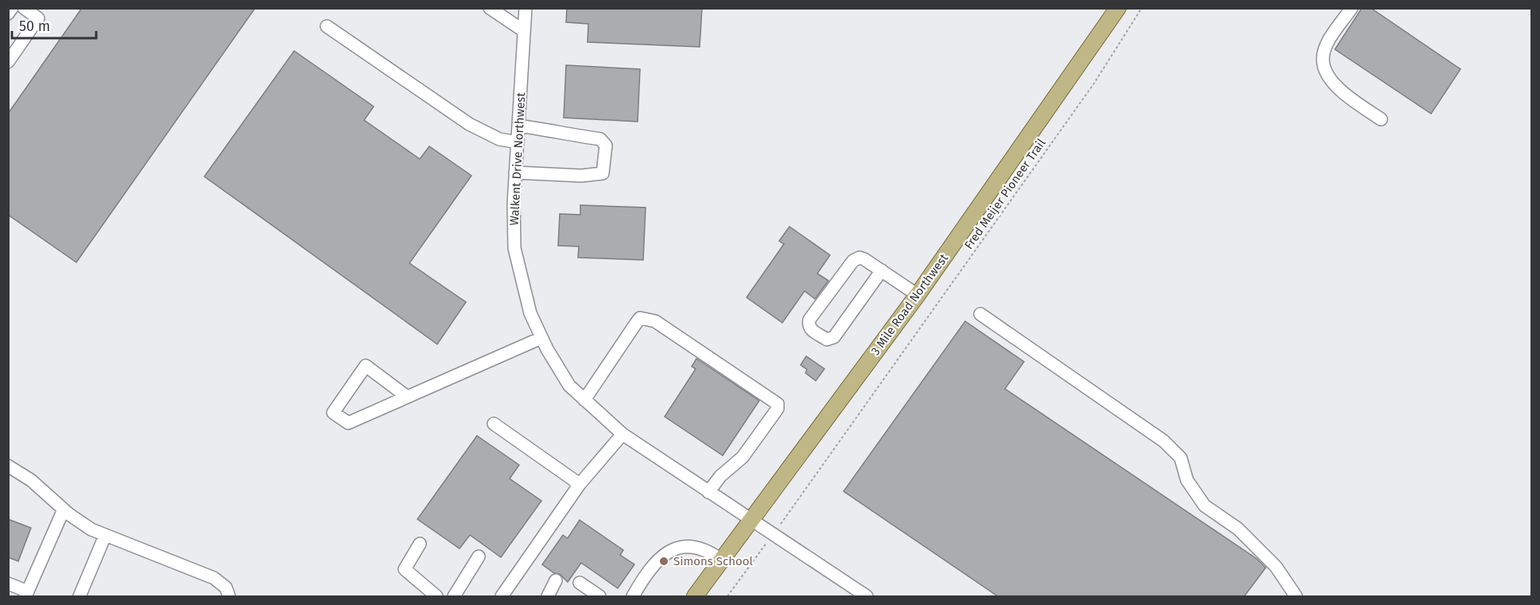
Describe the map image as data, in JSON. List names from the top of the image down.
{
  "streets": {
    "main road": ["3 Mile Road Northwest"],
    "street": ["Walkent Drive Northwest"],
    "path": ["Fred Meijer Pioneer Trail"]
  },
  "crossings": [
    ["Walkent Drive Northwest", "Fred Meijer Pioneer Trail"],
    ["Walkent Drive Northwest", "3 Mile Road Northwest"]
  ],
  "places": ["Simons School"],
  "scale_bar": "50 m"
}
